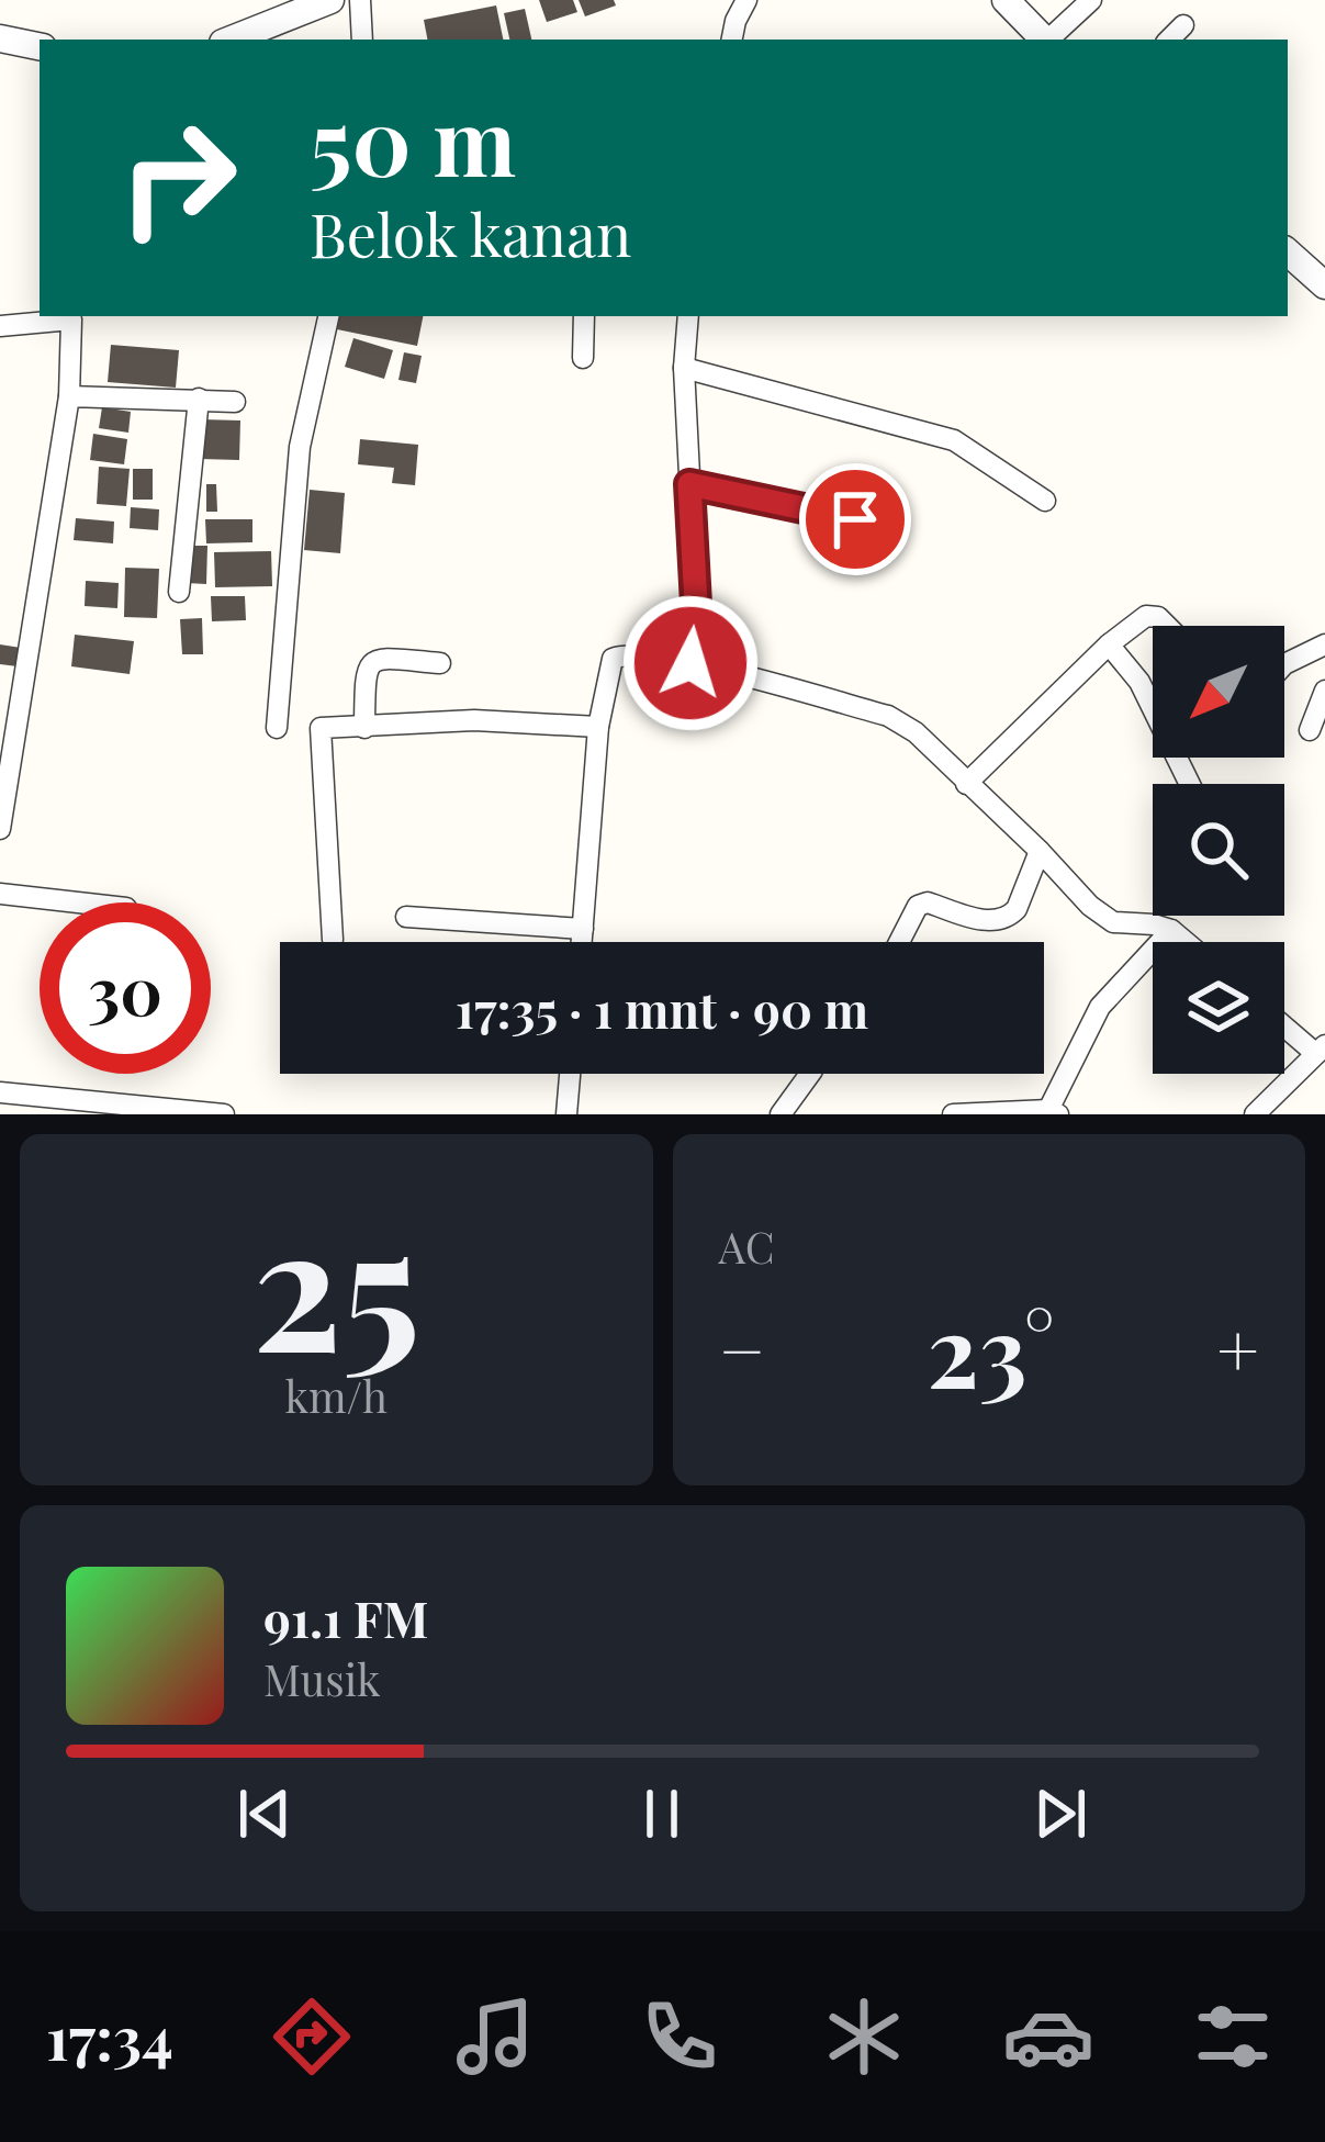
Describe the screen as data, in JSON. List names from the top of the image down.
{
  "north": "bottom left",
  "page": {
    "turn": ["50 m", "Belok kanan"],
    "limit": "30",
    "trip": "17:35 · 1 mnt · 90 m",
    "tile": [
      ["25", "km/h"],
      "AC"
    ],
    "heat": ["−", "23°", "+"],
    "song": ["91.1 FM", "Musik"],
    "tabs": "17:34"
  }
}
